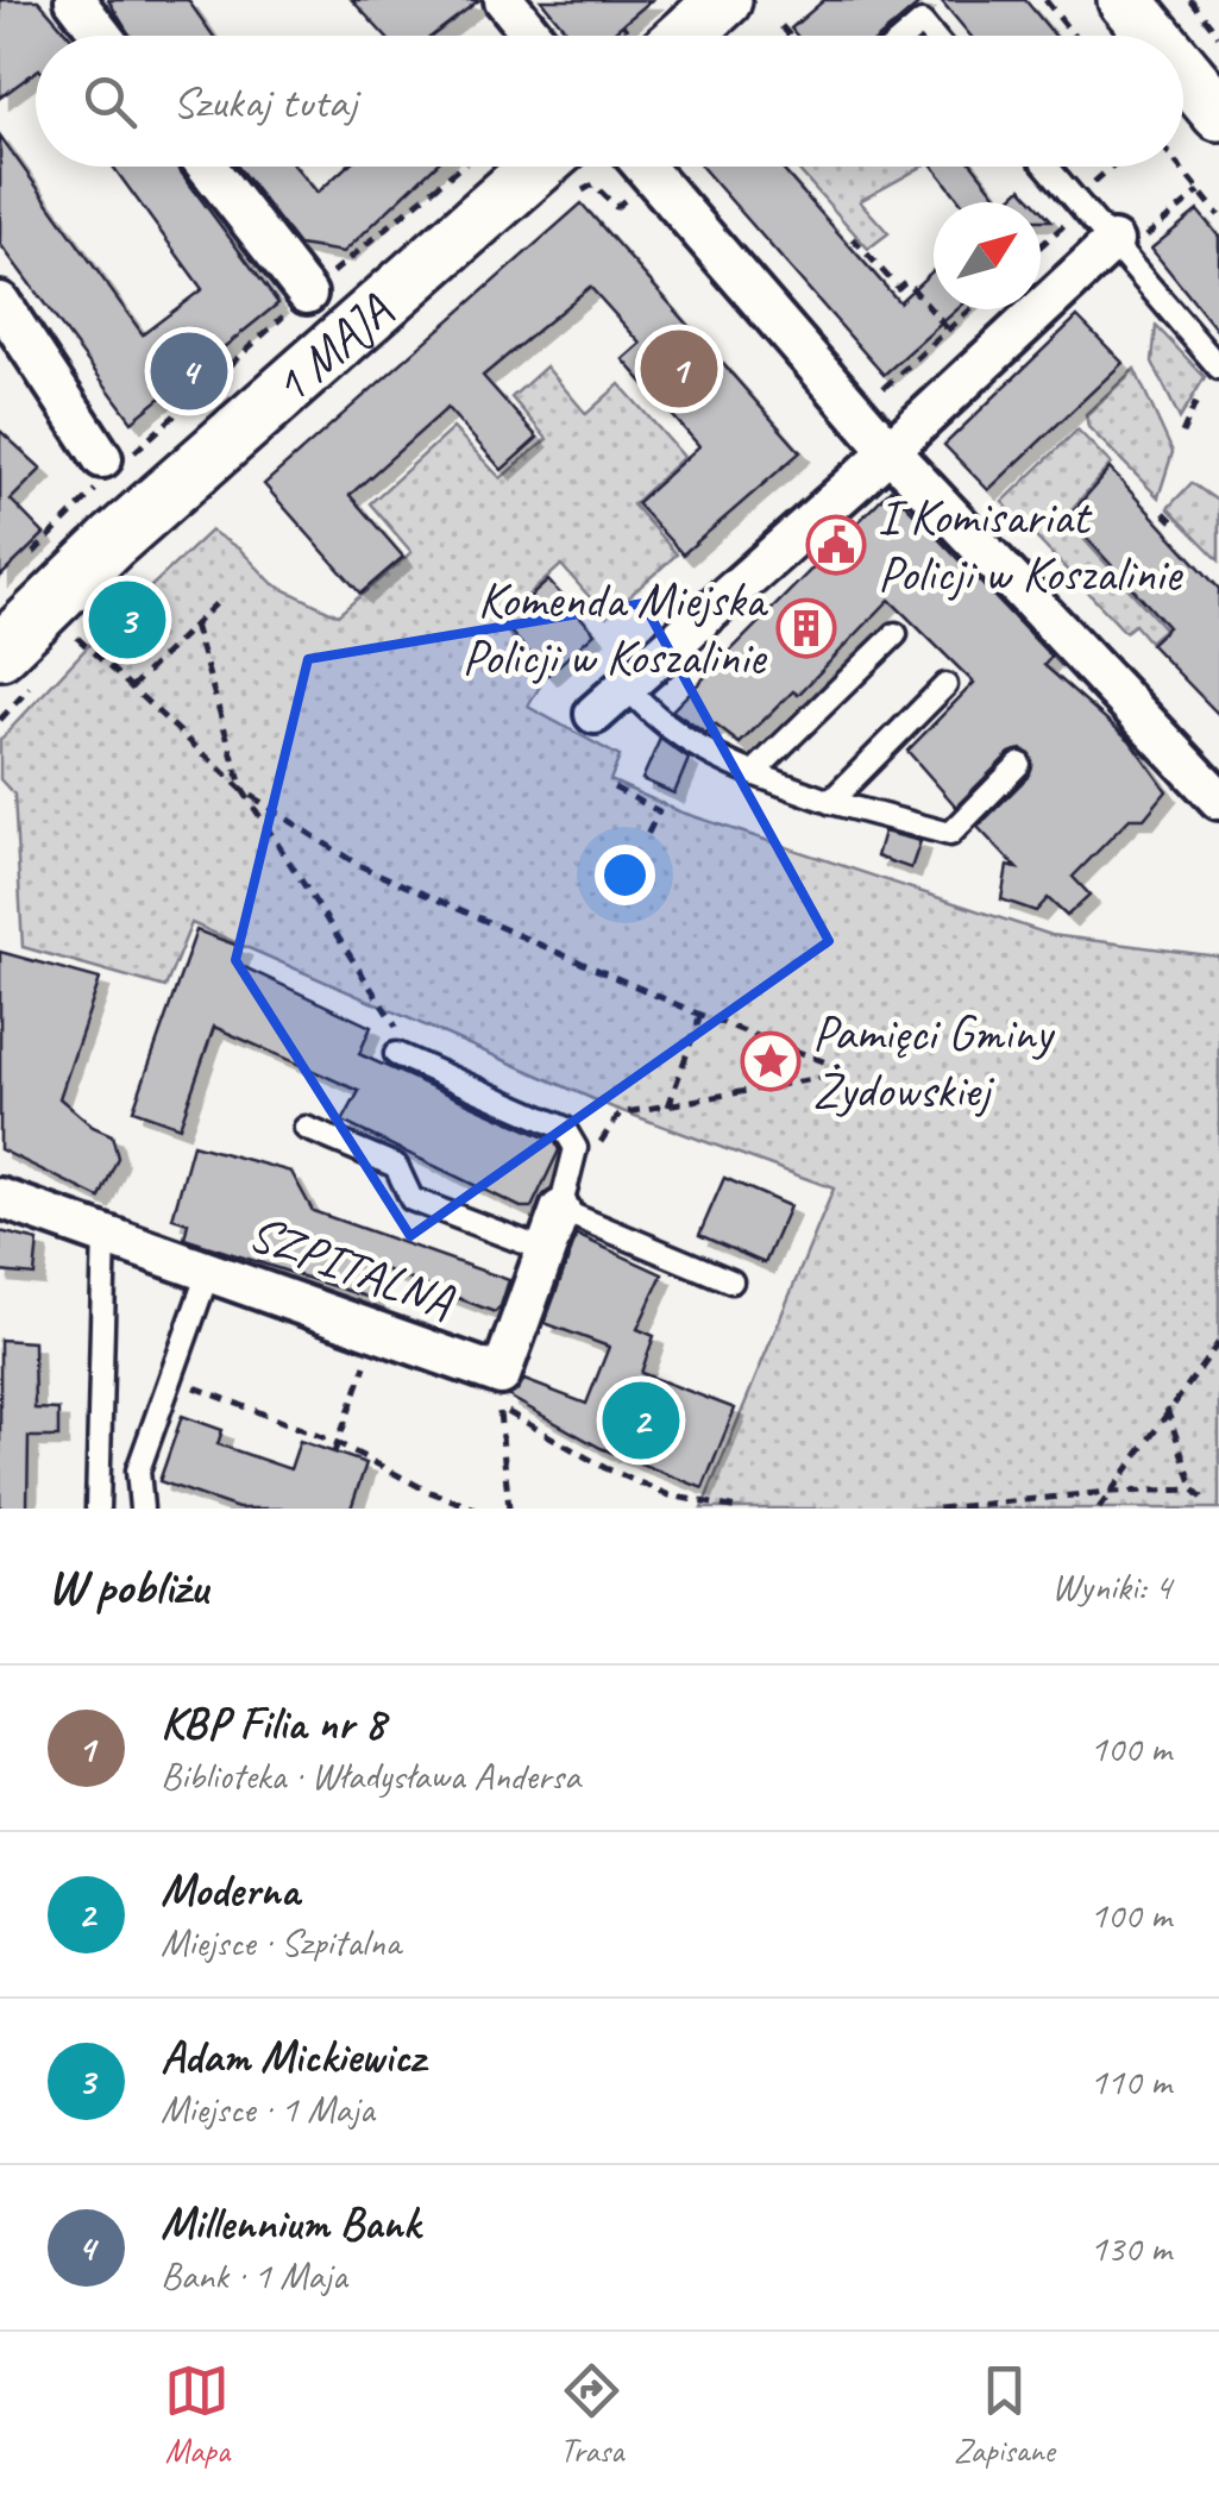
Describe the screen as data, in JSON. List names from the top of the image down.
{
  "streets": {
    "street": ["1 MAJA", "SZPITALNA"]
  },
  "places": {
    "public building": ["I Komisariat Policji w Koszalinie"],
    "building": ["Komenda Miejska Policji w Koszalinie"],
    "place": ["Pamięci Gminy Żydowskiej"]
  },
  "north": "top right",
  "page": {
    "search": "Szukaj tutaj",
    "pins": [
      "1",
      "4",
      "3",
      "2"
    ],
    "heading": ["W pobliżu", "Wyniki: 4"],
    "list": [
      {
        "mark": "1",
        "name": "KBP Filia nr 8",
        "note": "Biblioteka · Władysława Andersa",
        "value": "100 m"
      },
      {
        "mark": "2",
        "name": "Moderna",
        "note": "Miejsce · Szpitalna",
        "value": "100 m"
      },
      {
        "mark": "3",
        "name": "Adam Mickiewicz",
        "note": "Miejsce · 1 Maja",
        "value": "110 m"
      },
      {
        "mark": "4",
        "name": "Millennium Bank",
        "note": "Bank · 1 Maja",
        "value": "130 m"
      }
    ],
    "nav": ["Mapa", "Trasa", "Zapisane"]
  }
}
